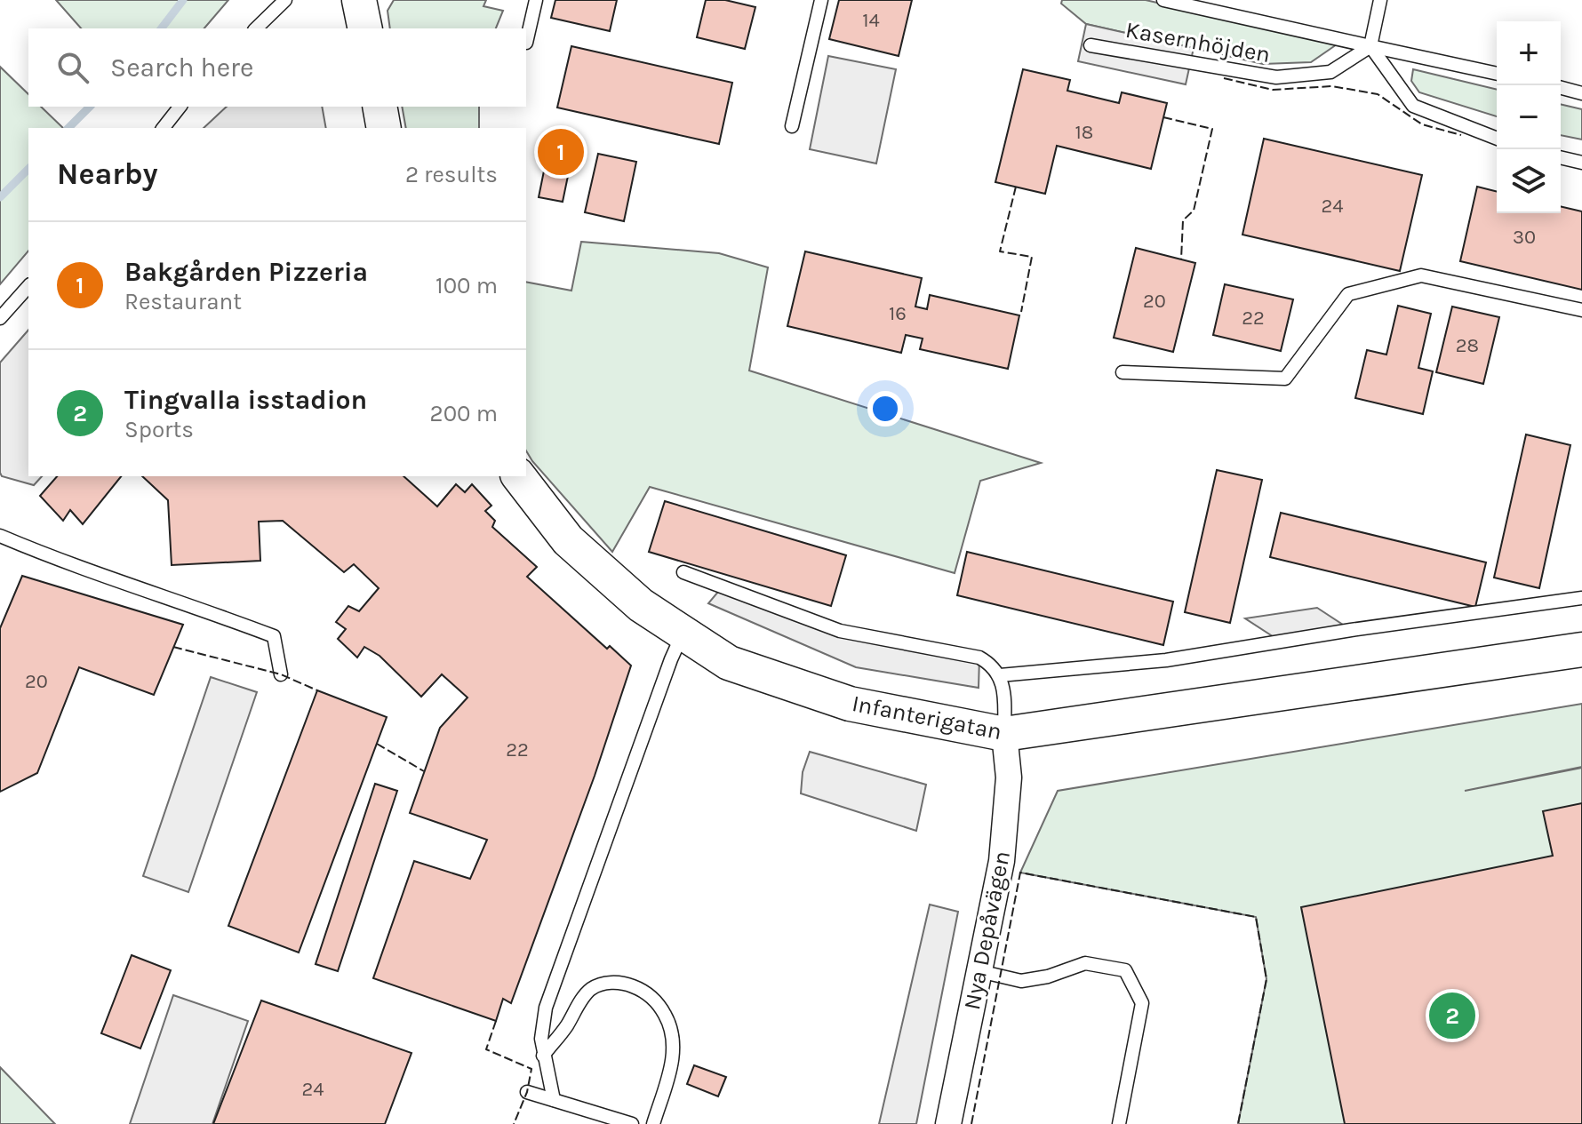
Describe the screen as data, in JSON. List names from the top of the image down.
{
  "streets": {
    "street": ["Infanterigatan", "Nya Depåvägen"],
    "lane": ["Kasernhöjden"]
  },
  "crossings": [
    ["Infanterigatan", "Nya Depåvägen"]
  ],
  "house_numbers": [
    "14",
    "18",
    "24",
    "30",
    "20",
    "16",
    "22",
    "28",
    "20",
    "22",
    "24"
  ],
  "page": {
    "map_buttons": ["+", "−"],
    "search": "Search here",
    "pins": ["1", "2"],
    "heading": ["Nearby", "2 results"],
    "list": [
      {
        "mark": "1",
        "name": "Bakgården Pizzeria",
        "note": "Restaurant",
        "value": "100 m"
      },
      {
        "mark": "2",
        "name": "Tingvalla isstadion",
        "note": "Sports",
        "value": "200 m"
      }
    ]
  }
}
